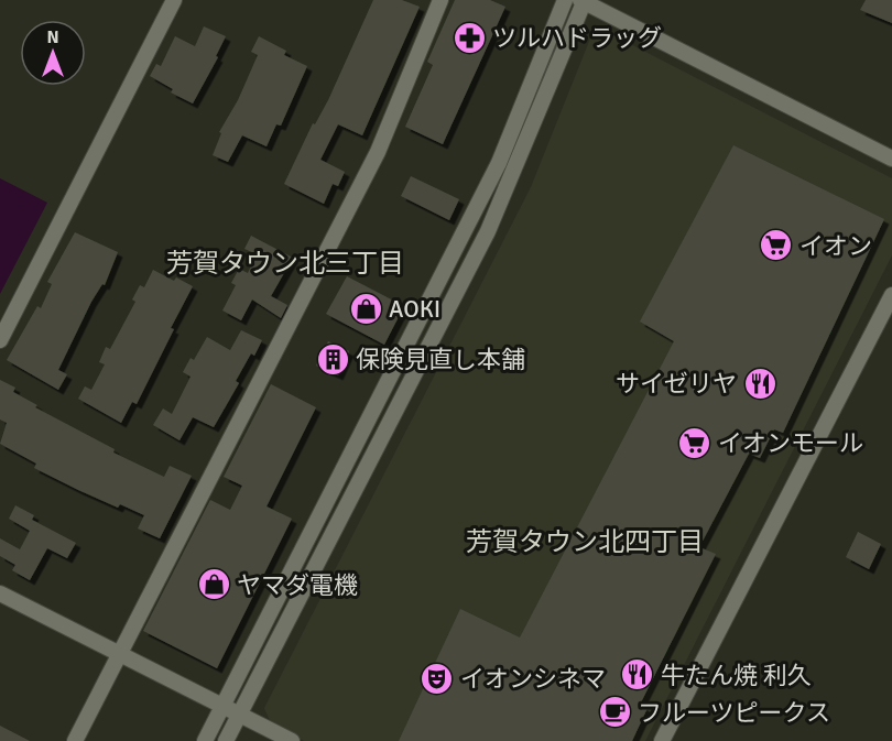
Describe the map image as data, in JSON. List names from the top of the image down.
{
  "districts": ["芳賀タウン北三丁目", "芳賀タウン北四丁目"],
  "places": {
    "pharmacy": ["ツルハドラッグ"],
    "supermarket": ["イオン", "イオンモール"],
    "shop": ["AOKI", "ヤマダ電機"],
    "building": ["保険見直し本舗"],
    "restaurant": ["サイゼリヤ", "牛たん焼 利久"],
    "theatre": ["イオンシネマ"],
    "cafe": ["フルーツピークス"]
  },
  "north": "top"
}
